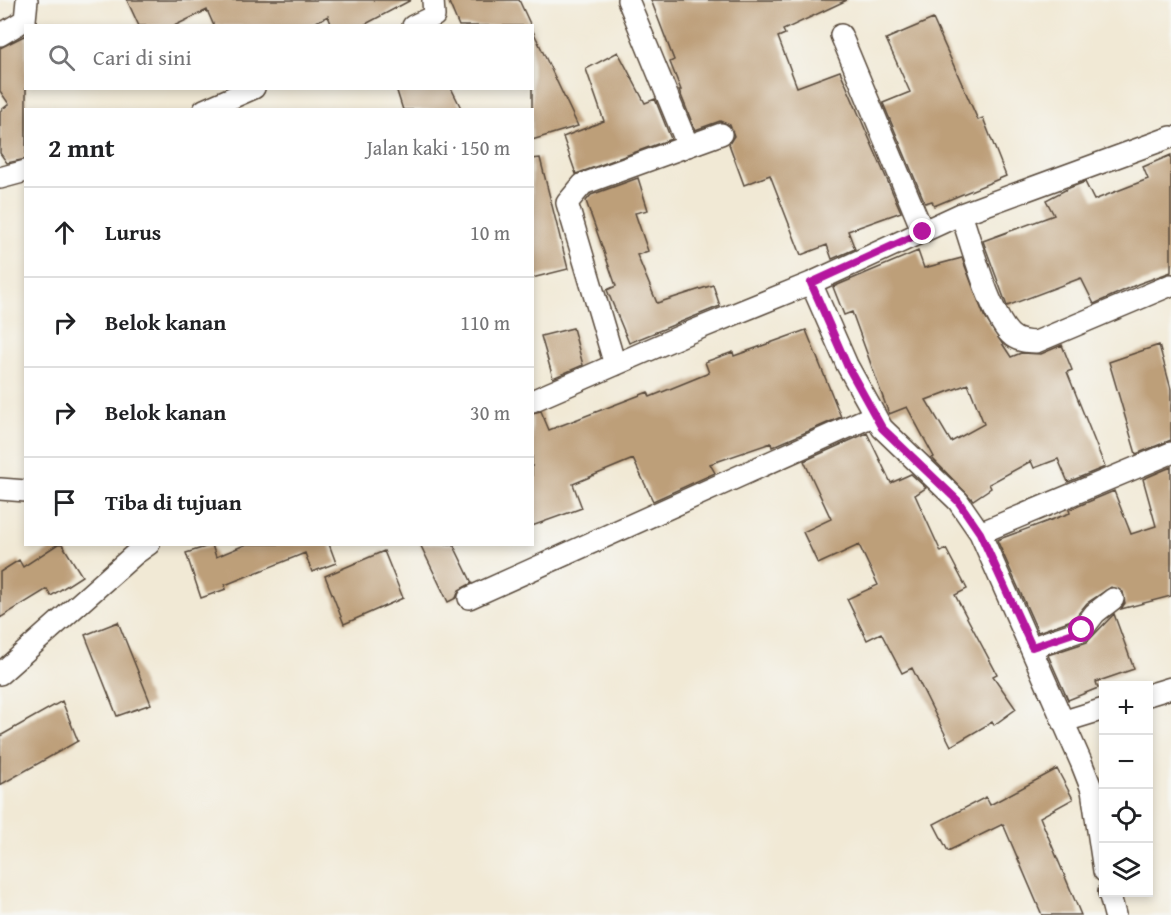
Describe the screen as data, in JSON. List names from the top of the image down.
{
  "page": {
    "search": "Cari di sini",
    "heading": ["2 mnt", "Jalan kaki · 150 m"],
    "list": [
      ["Lurus", "10 m"],
      ["Belok kanan", "110 m"],
      ["Belok kanan", "30 m"],
      "Tiba di tujuan"
    ],
    "map_buttons": ["+", "−"]
  }
}
